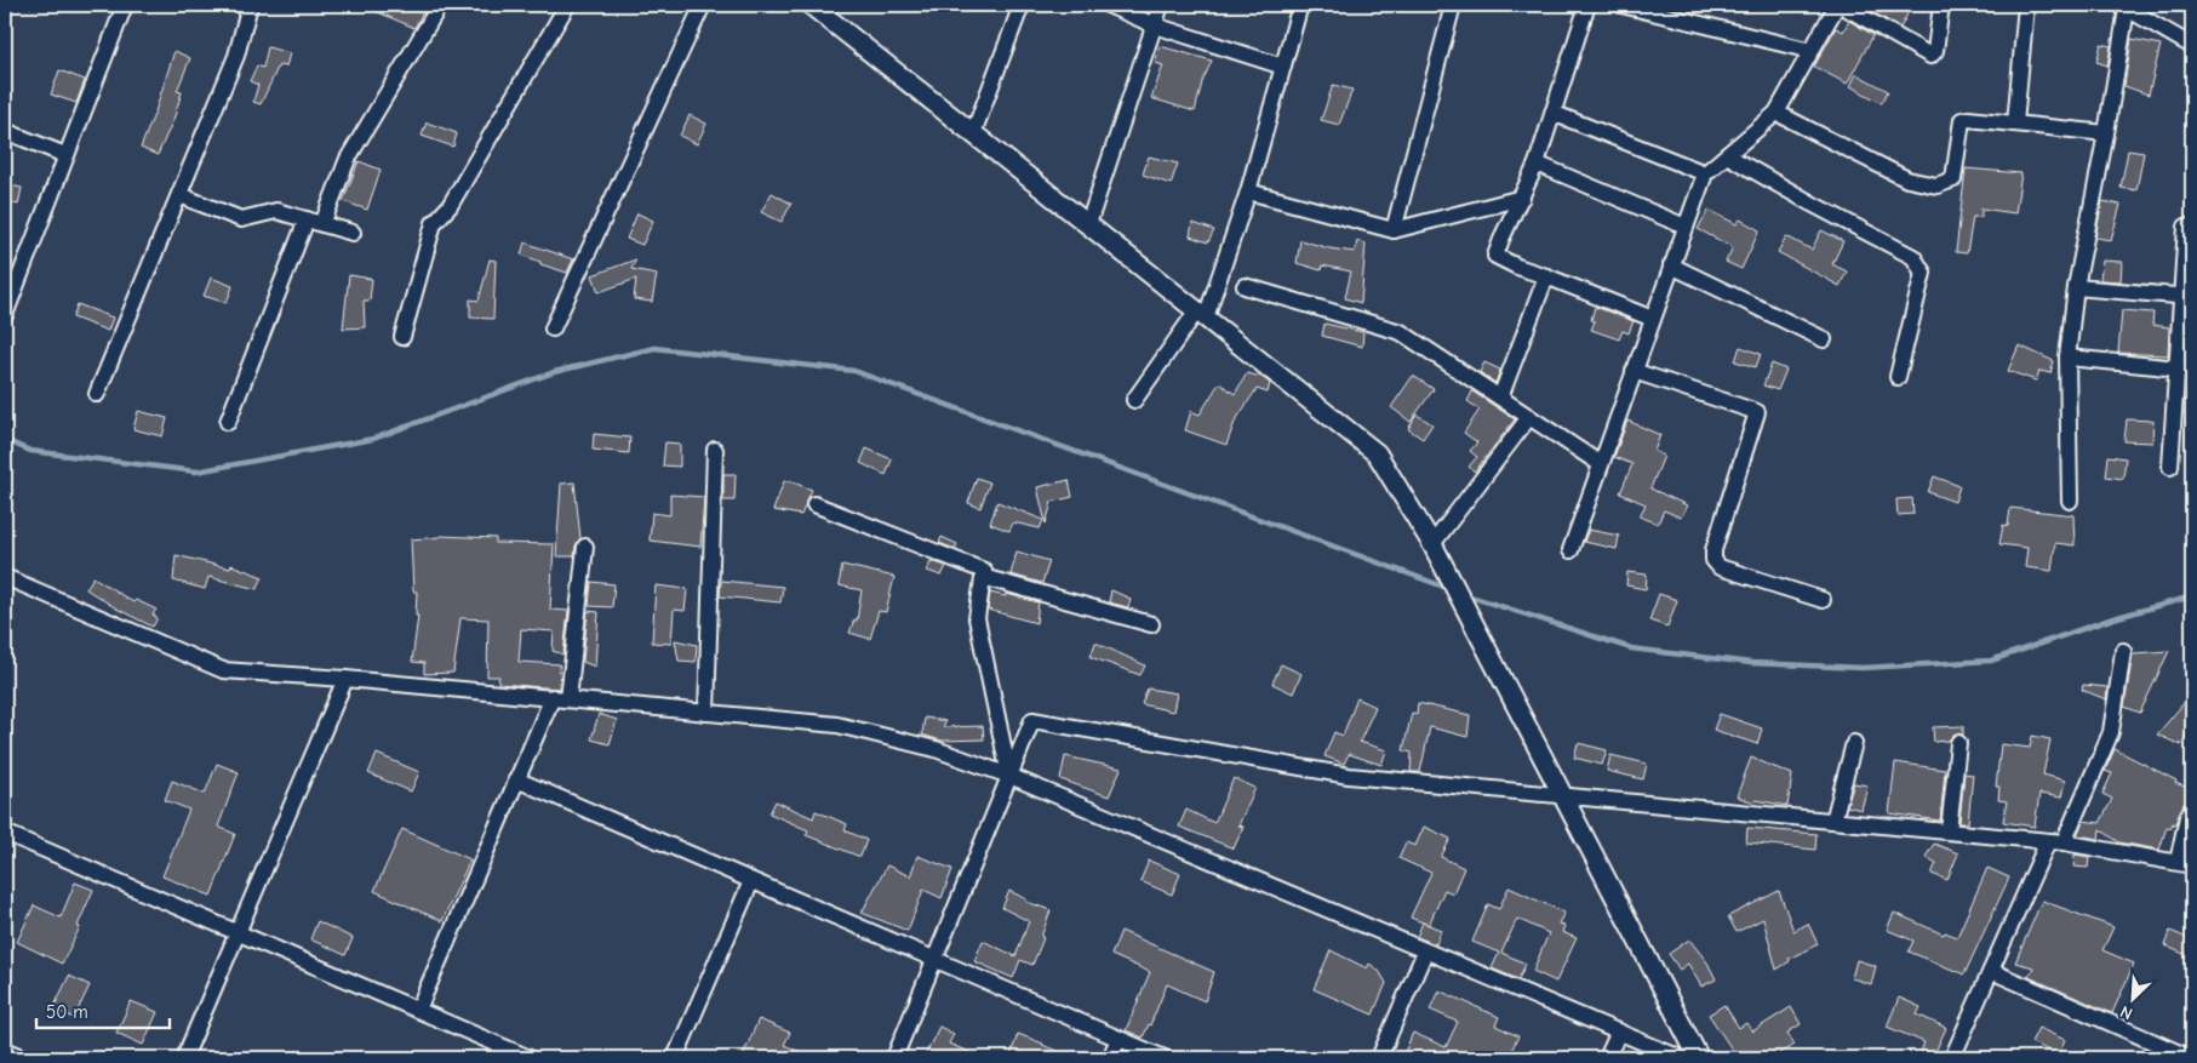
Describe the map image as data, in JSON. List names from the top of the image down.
{
  "scale_bar": "50 m",
  "north": "bottom left"
}
